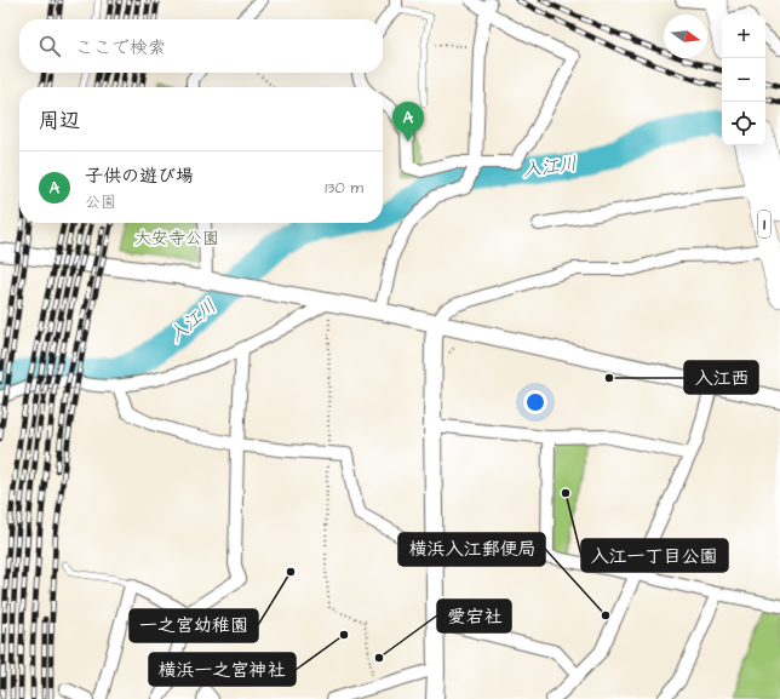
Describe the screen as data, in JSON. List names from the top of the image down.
{
  "streets": {
    "highway": ["1"]
  },
  "water": ["入江川"],
  "parks": ["大安寺公園"],
  "places": [
    "入江西",
    "入江一丁目公園",
    "一之宮幼稚園",
    "横浜入江郵便局",
    "横浜一之宮神社",
    "愛宕社"
  ],
  "north": "right",
  "page": {
    "map_buttons": ["+", "−"],
    "search": "ここで検索",
    "heading": "周辺",
    "pins": "A",
    "list": [
      {
        "mark": "A",
        "name": "子供の遊び場",
        "note": "公園",
        "value": "130 m"
      }
    ]
  }
}
